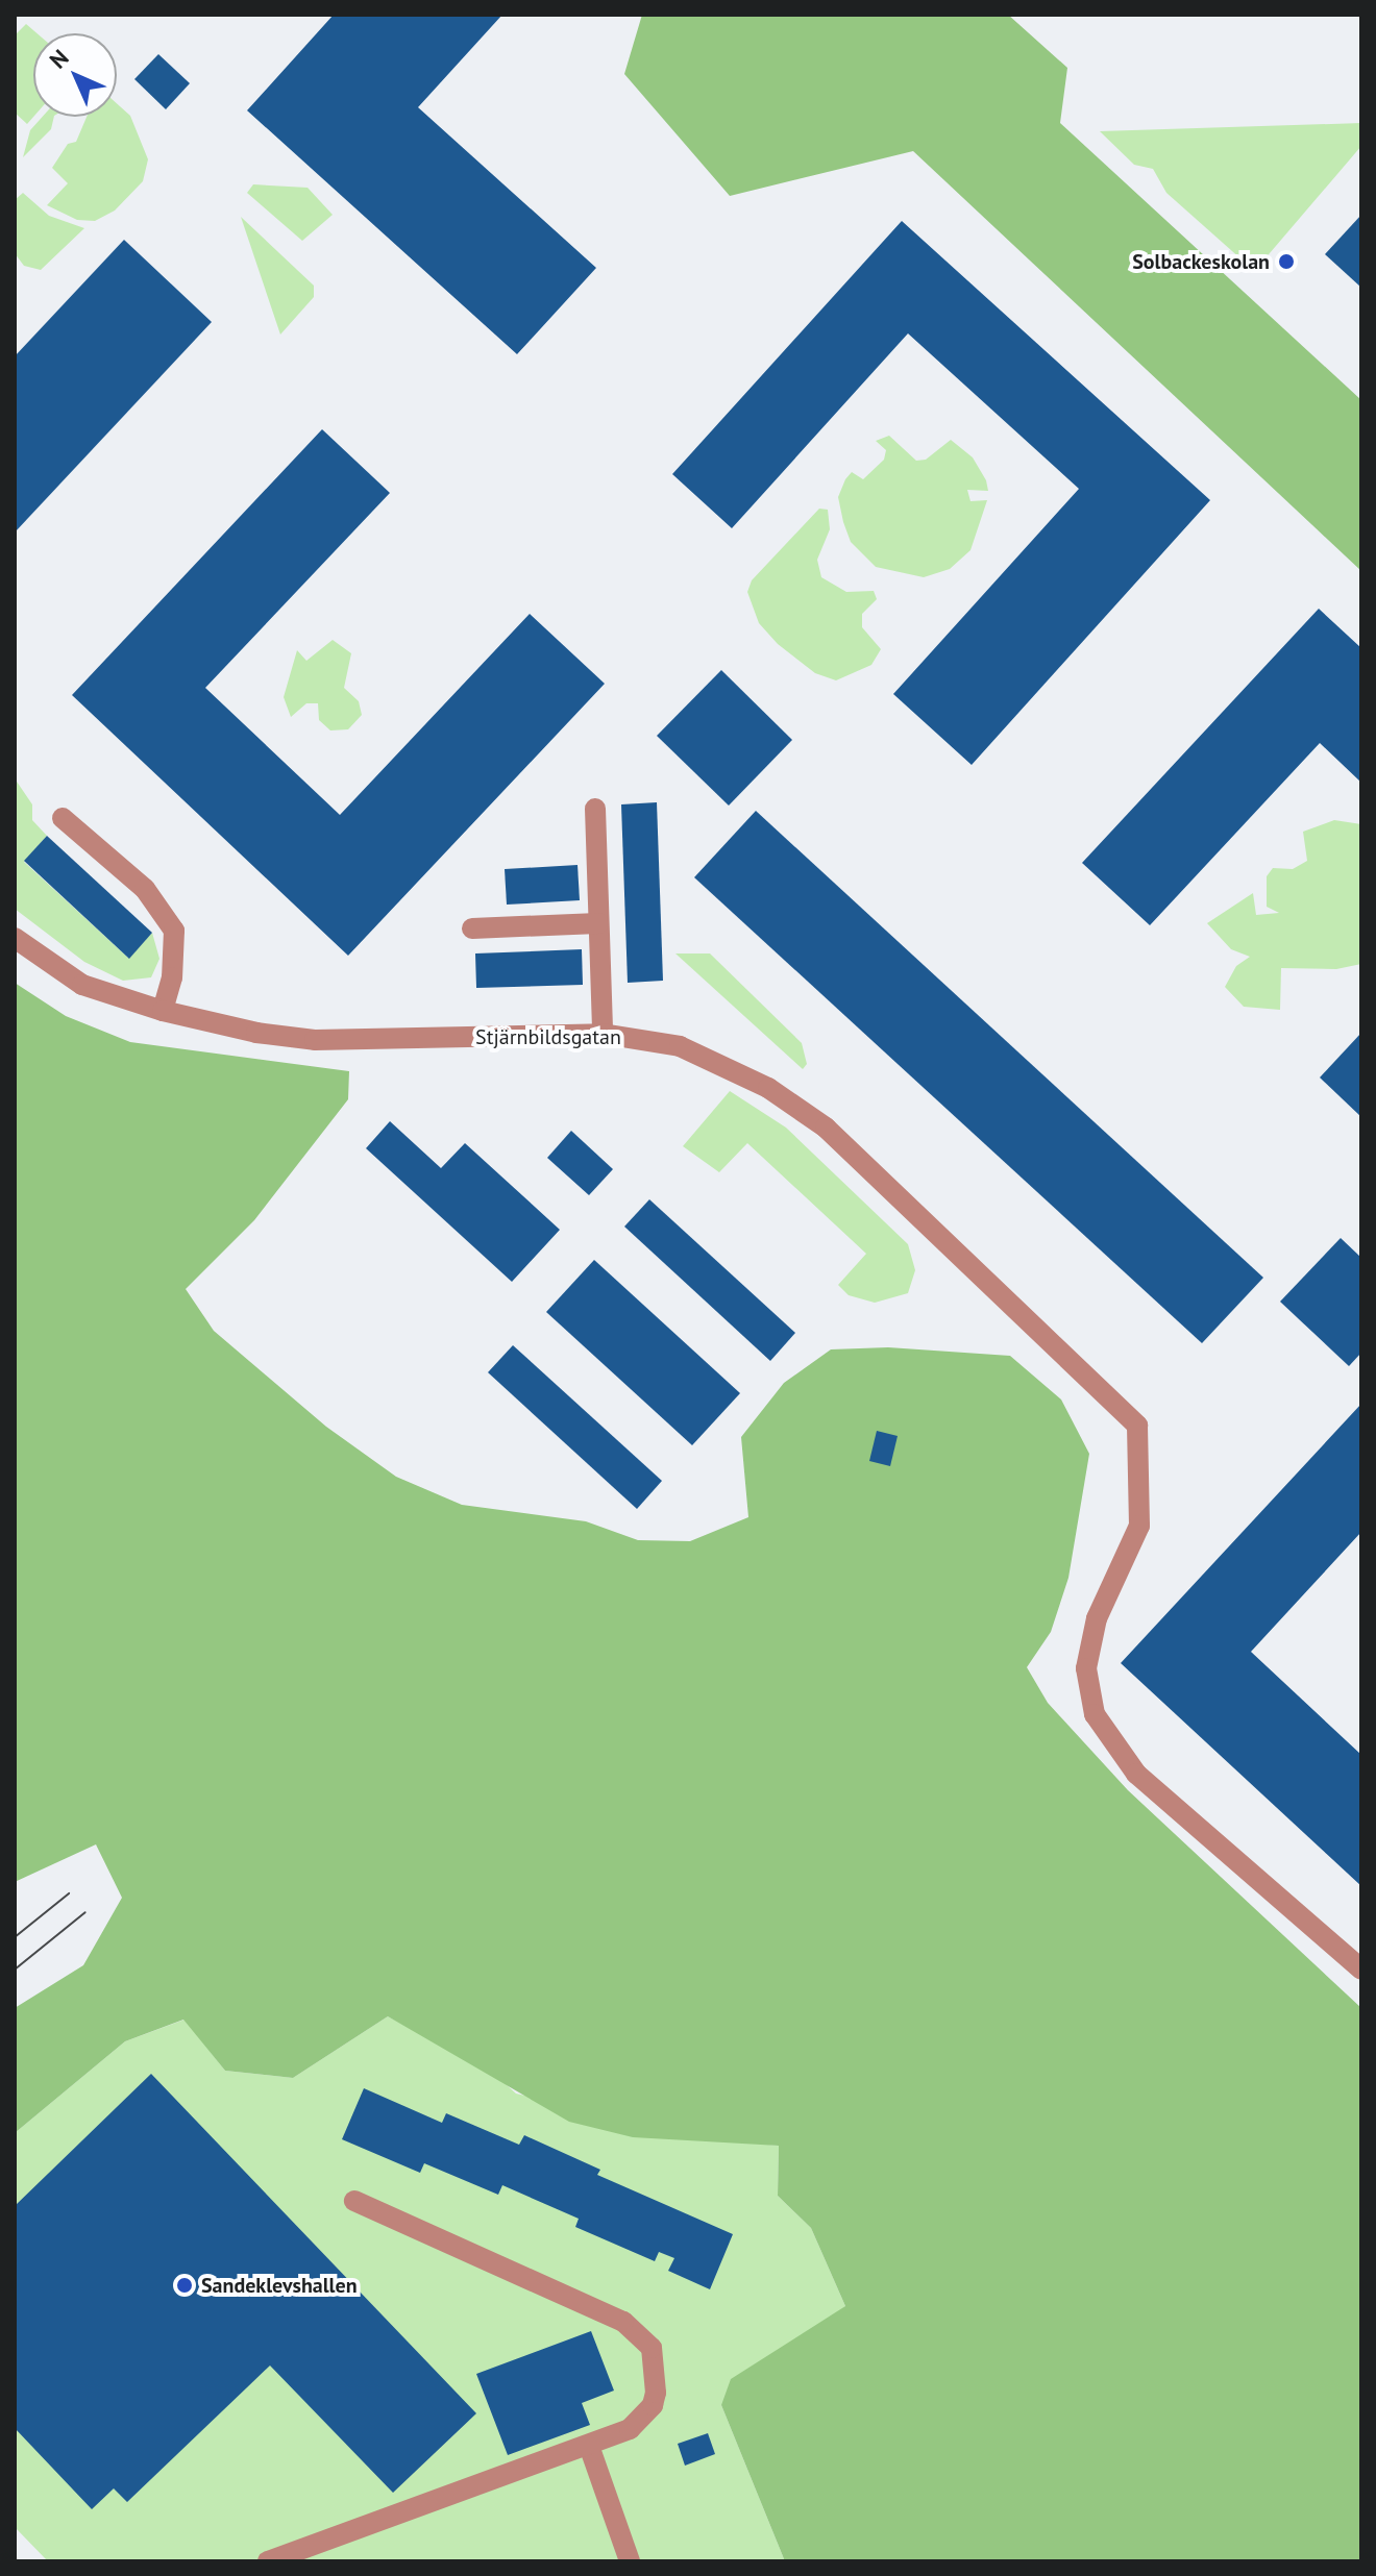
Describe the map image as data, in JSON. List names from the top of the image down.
{
  "streets": {
    "street": ["Stjärnbildsgatan"]
  },
  "places": ["Solbackeskolan", "Sandeklevshallen"],
  "north": "top left"
}
